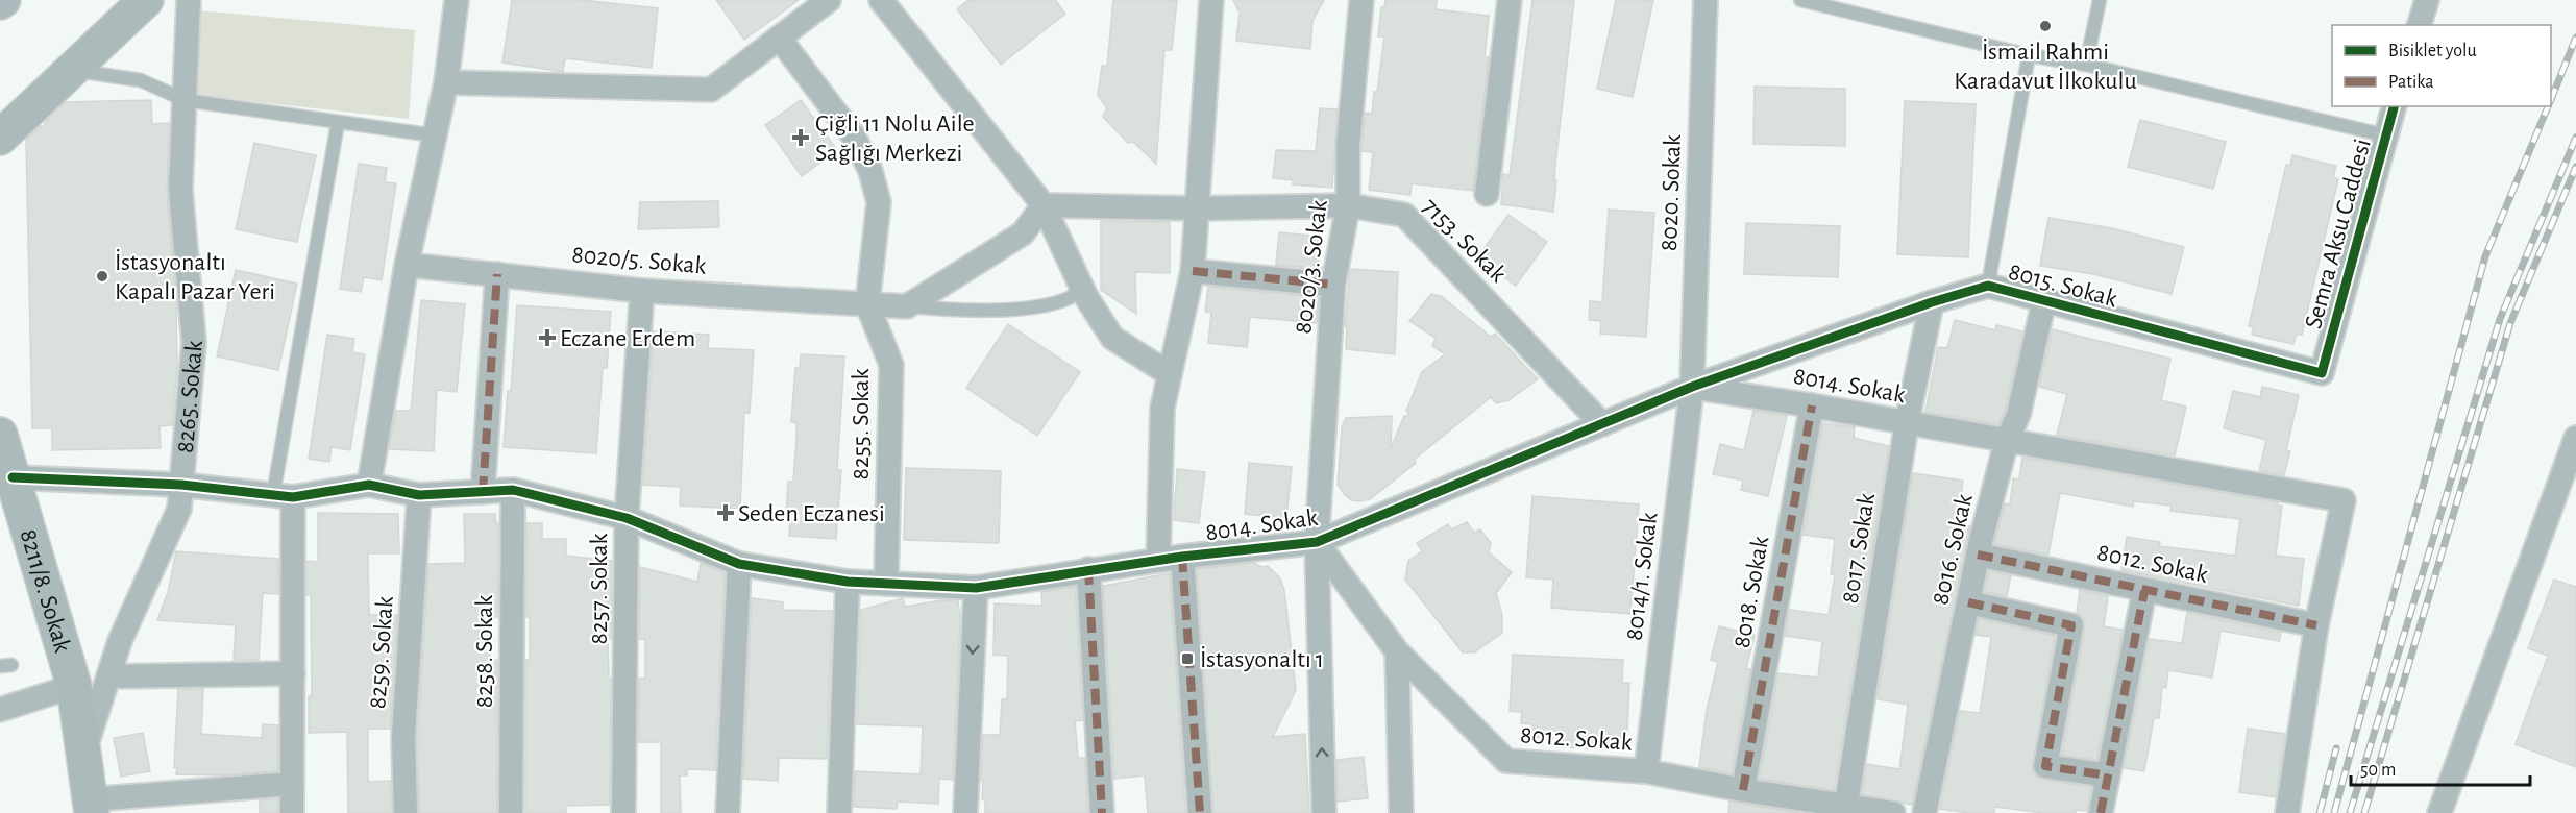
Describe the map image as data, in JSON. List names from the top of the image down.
{
  "streets": {
    "street": [
      "8020. Sokak",
      "Semra Aksu Caddesi",
      "7153. Sokak",
      "8020/5. Sokak",
      "8020/3. Sokak",
      "8015. Sokak",
      "8014. Sokak",
      "8265. Sokak",
      "8255. Sokak",
      "8017. Sokak",
      "8016. Sokak",
      "8012. Sokak",
      "8014/1. Sokak",
      "8257. Sokak",
      "8211/8. Sokak",
      "8018. Sokak",
      "8258. Sokak",
      "8259. Sokak"
    ]
  },
  "crossings": [
    ["8020. Sokak", "8015. Sokak"],
    ["8020. Sokak", "8014. Sokak"],
    ["8020. Sokak", "8014/1. Sokak"],
    ["Semra Aksu Caddesi", "8015. Sokak"],
    ["7153. Sokak", "8020/3. Sokak"],
    ["7153. Sokak", "8014. Sokak"],
    ["8020/5. Sokak", "8255. Sokak"],
    ["8020/5. Sokak", "8257. Sokak"],
    ["8020/3. Sokak", "8014. Sokak"],
    ["8020/3. Sokak", "8012. Sokak"],
    ["8015. Sokak", "8014. Sokak"],
    ["8015. Sokak", "8017. Sokak"],
    ["8015. Sokak", "8016. Sokak"],
    ["8015. Sokak", "8014/1. Sokak"],
    ["8014. Sokak", "8255. Sokak"],
    ["8014. Sokak", "8017. Sokak"],
    ["8014. Sokak", "8016. Sokak"],
    ["8014. Sokak", "8012. Sokak"],
    ["8014. Sokak", "8014/1. Sokak"],
    ["8014. Sokak", "8257. Sokak"],
    ["8014. Sokak", "8018. Sokak"],
    ["8014. Sokak", "8258. Sokak"],
    ["8014. Sokak", "8259. Sokak"],
    ["8265. Sokak", "8211/8. Sokak"],
    ["8017. Sokak", "8012. Sokak"],
    ["8016. Sokak", "8012. Sokak"],
    ["8012. Sokak", "8014/1. Sokak"],
    ["8012. Sokak", "8018. Sokak"]
  ],
  "places": {
    "other": ["İsmail Rahmi Karadavut İlkokulu", "İstasyonaltı Kapalı Pazar Yeri"],
    "health": ["Çiğli 11 Nolu Aile Sağlığı Merkezi", "Eczane Erdem", "Seden Eczanesi"],
    "transit": ["İstasyonaltı 1"]
  },
  "legend": ["Bisiklet yolu", "Patika"],
  "scale_bar": "50 m"
}
